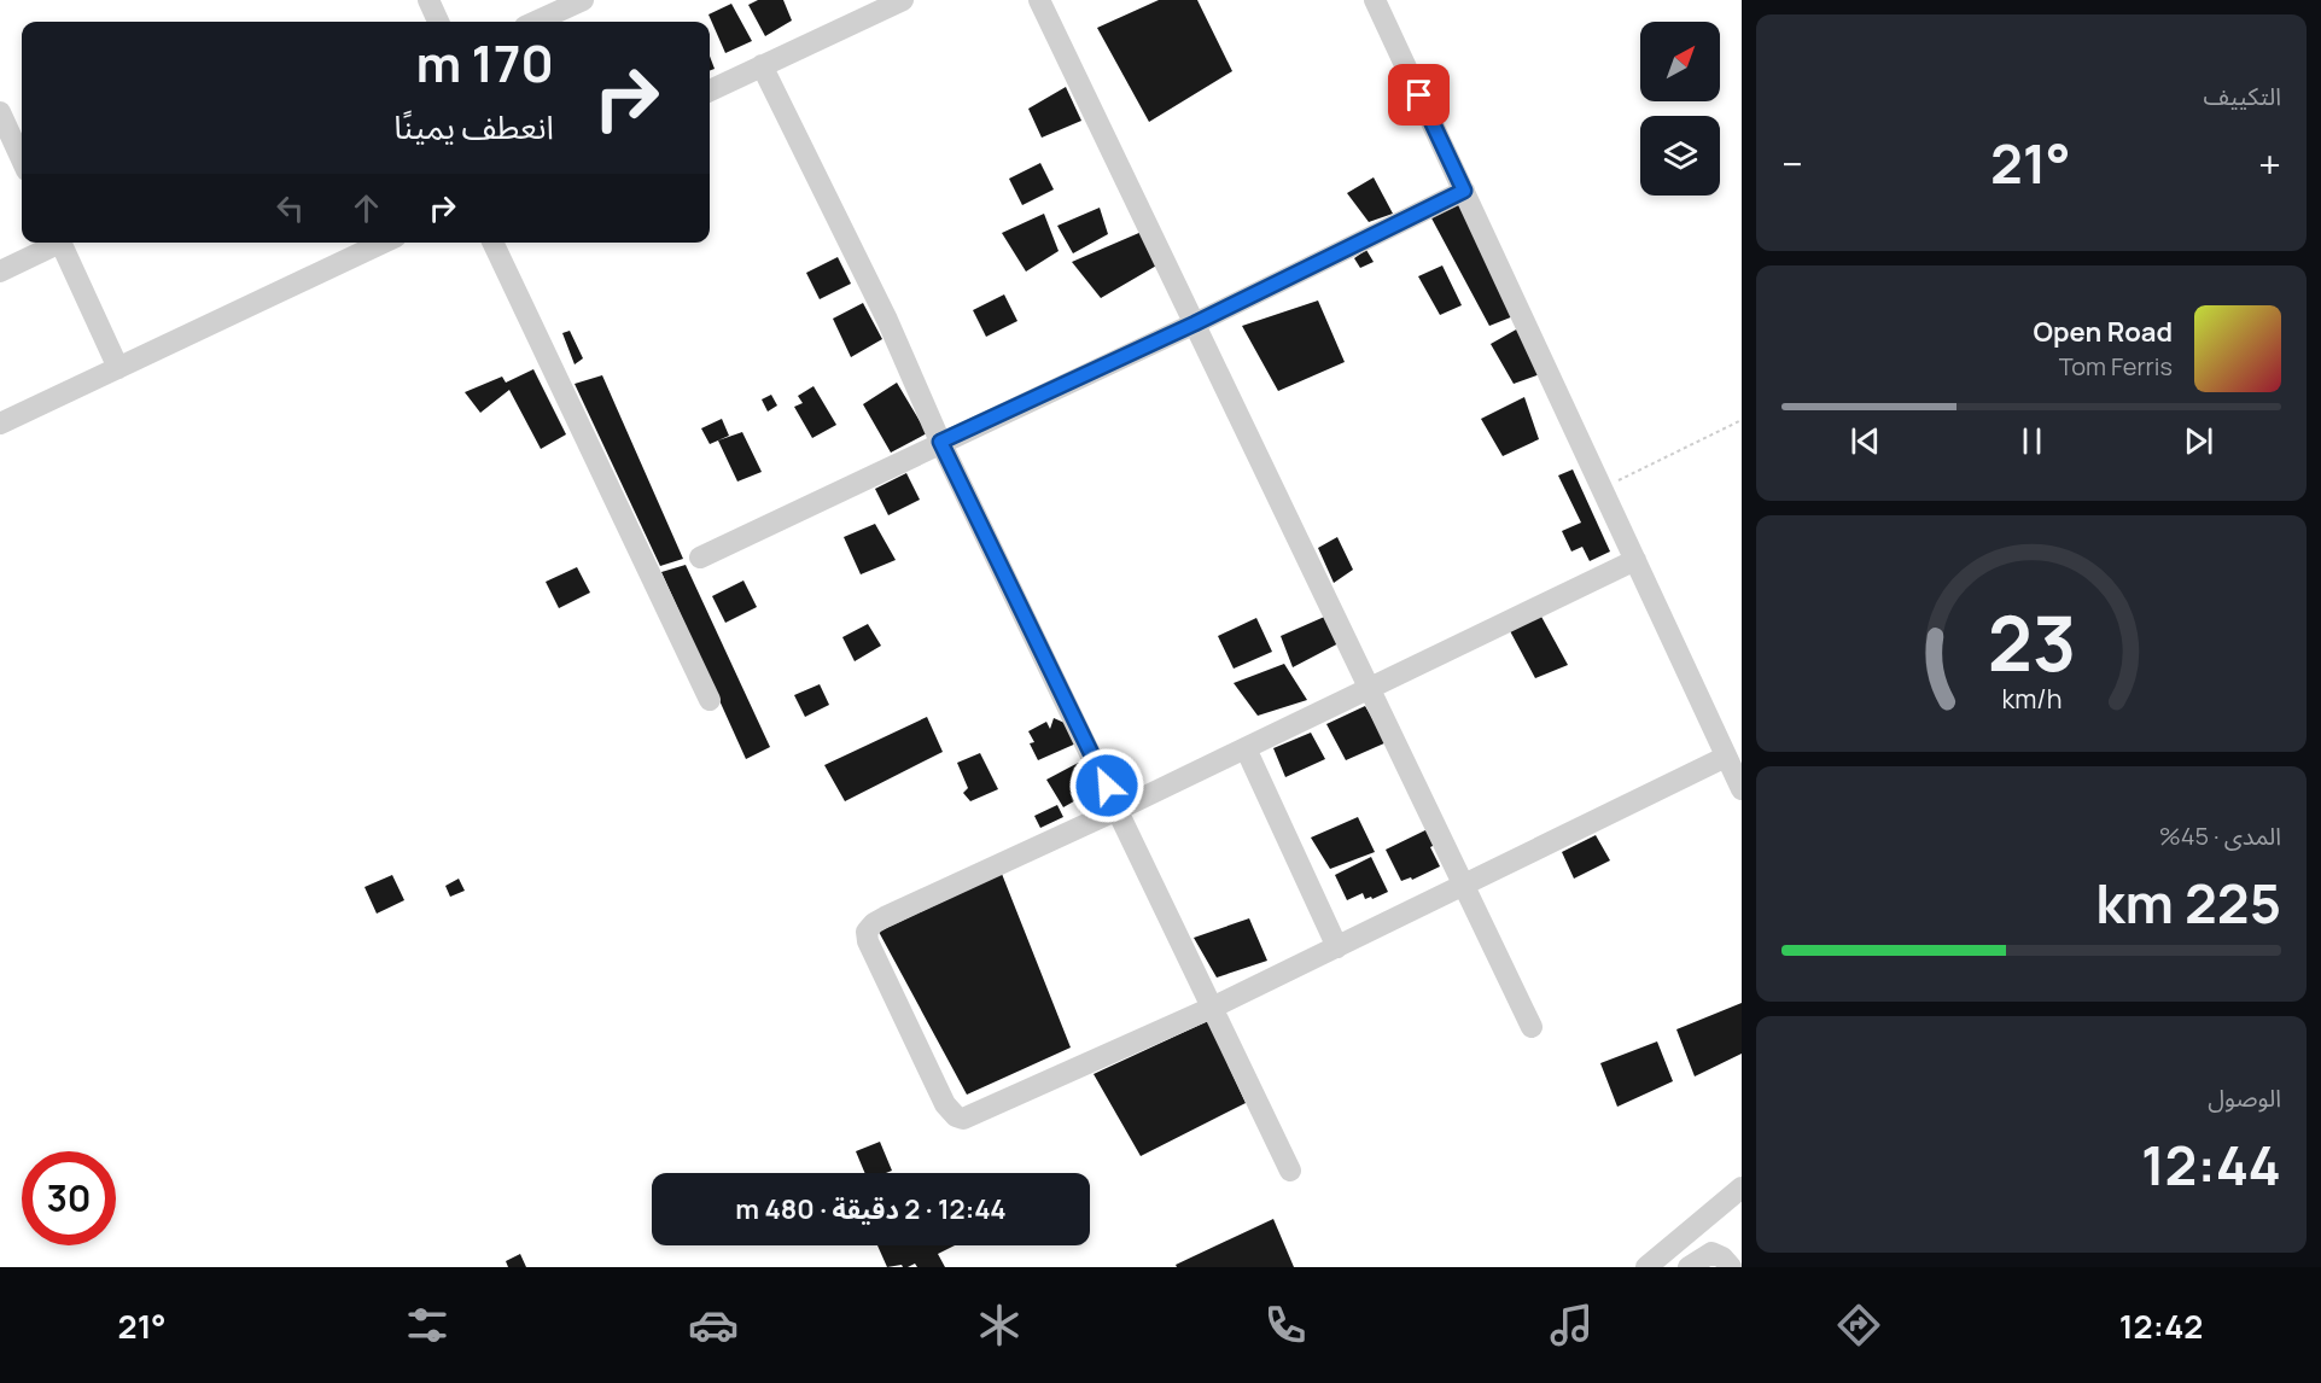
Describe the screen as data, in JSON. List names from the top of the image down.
{
  "north": "top right",
  "page": {
    "tile": [
      "التكييف",
      ["المدى · 45%", "225 km"],
      ["الوصول", "12:44"]
    ],
    "turn": ["170 m", "انعطف يمينًا"],
    "heat": ["−", "21°", "+"],
    "song": ["Open Road", "Tom Ferris"],
    "limit": "30",
    "trip": "12:44 · 2 دقيقة · 480 m",
    "tabs": ["12:42", "21°"],
    "gauge": ["23", "km/h"]
  }
}
